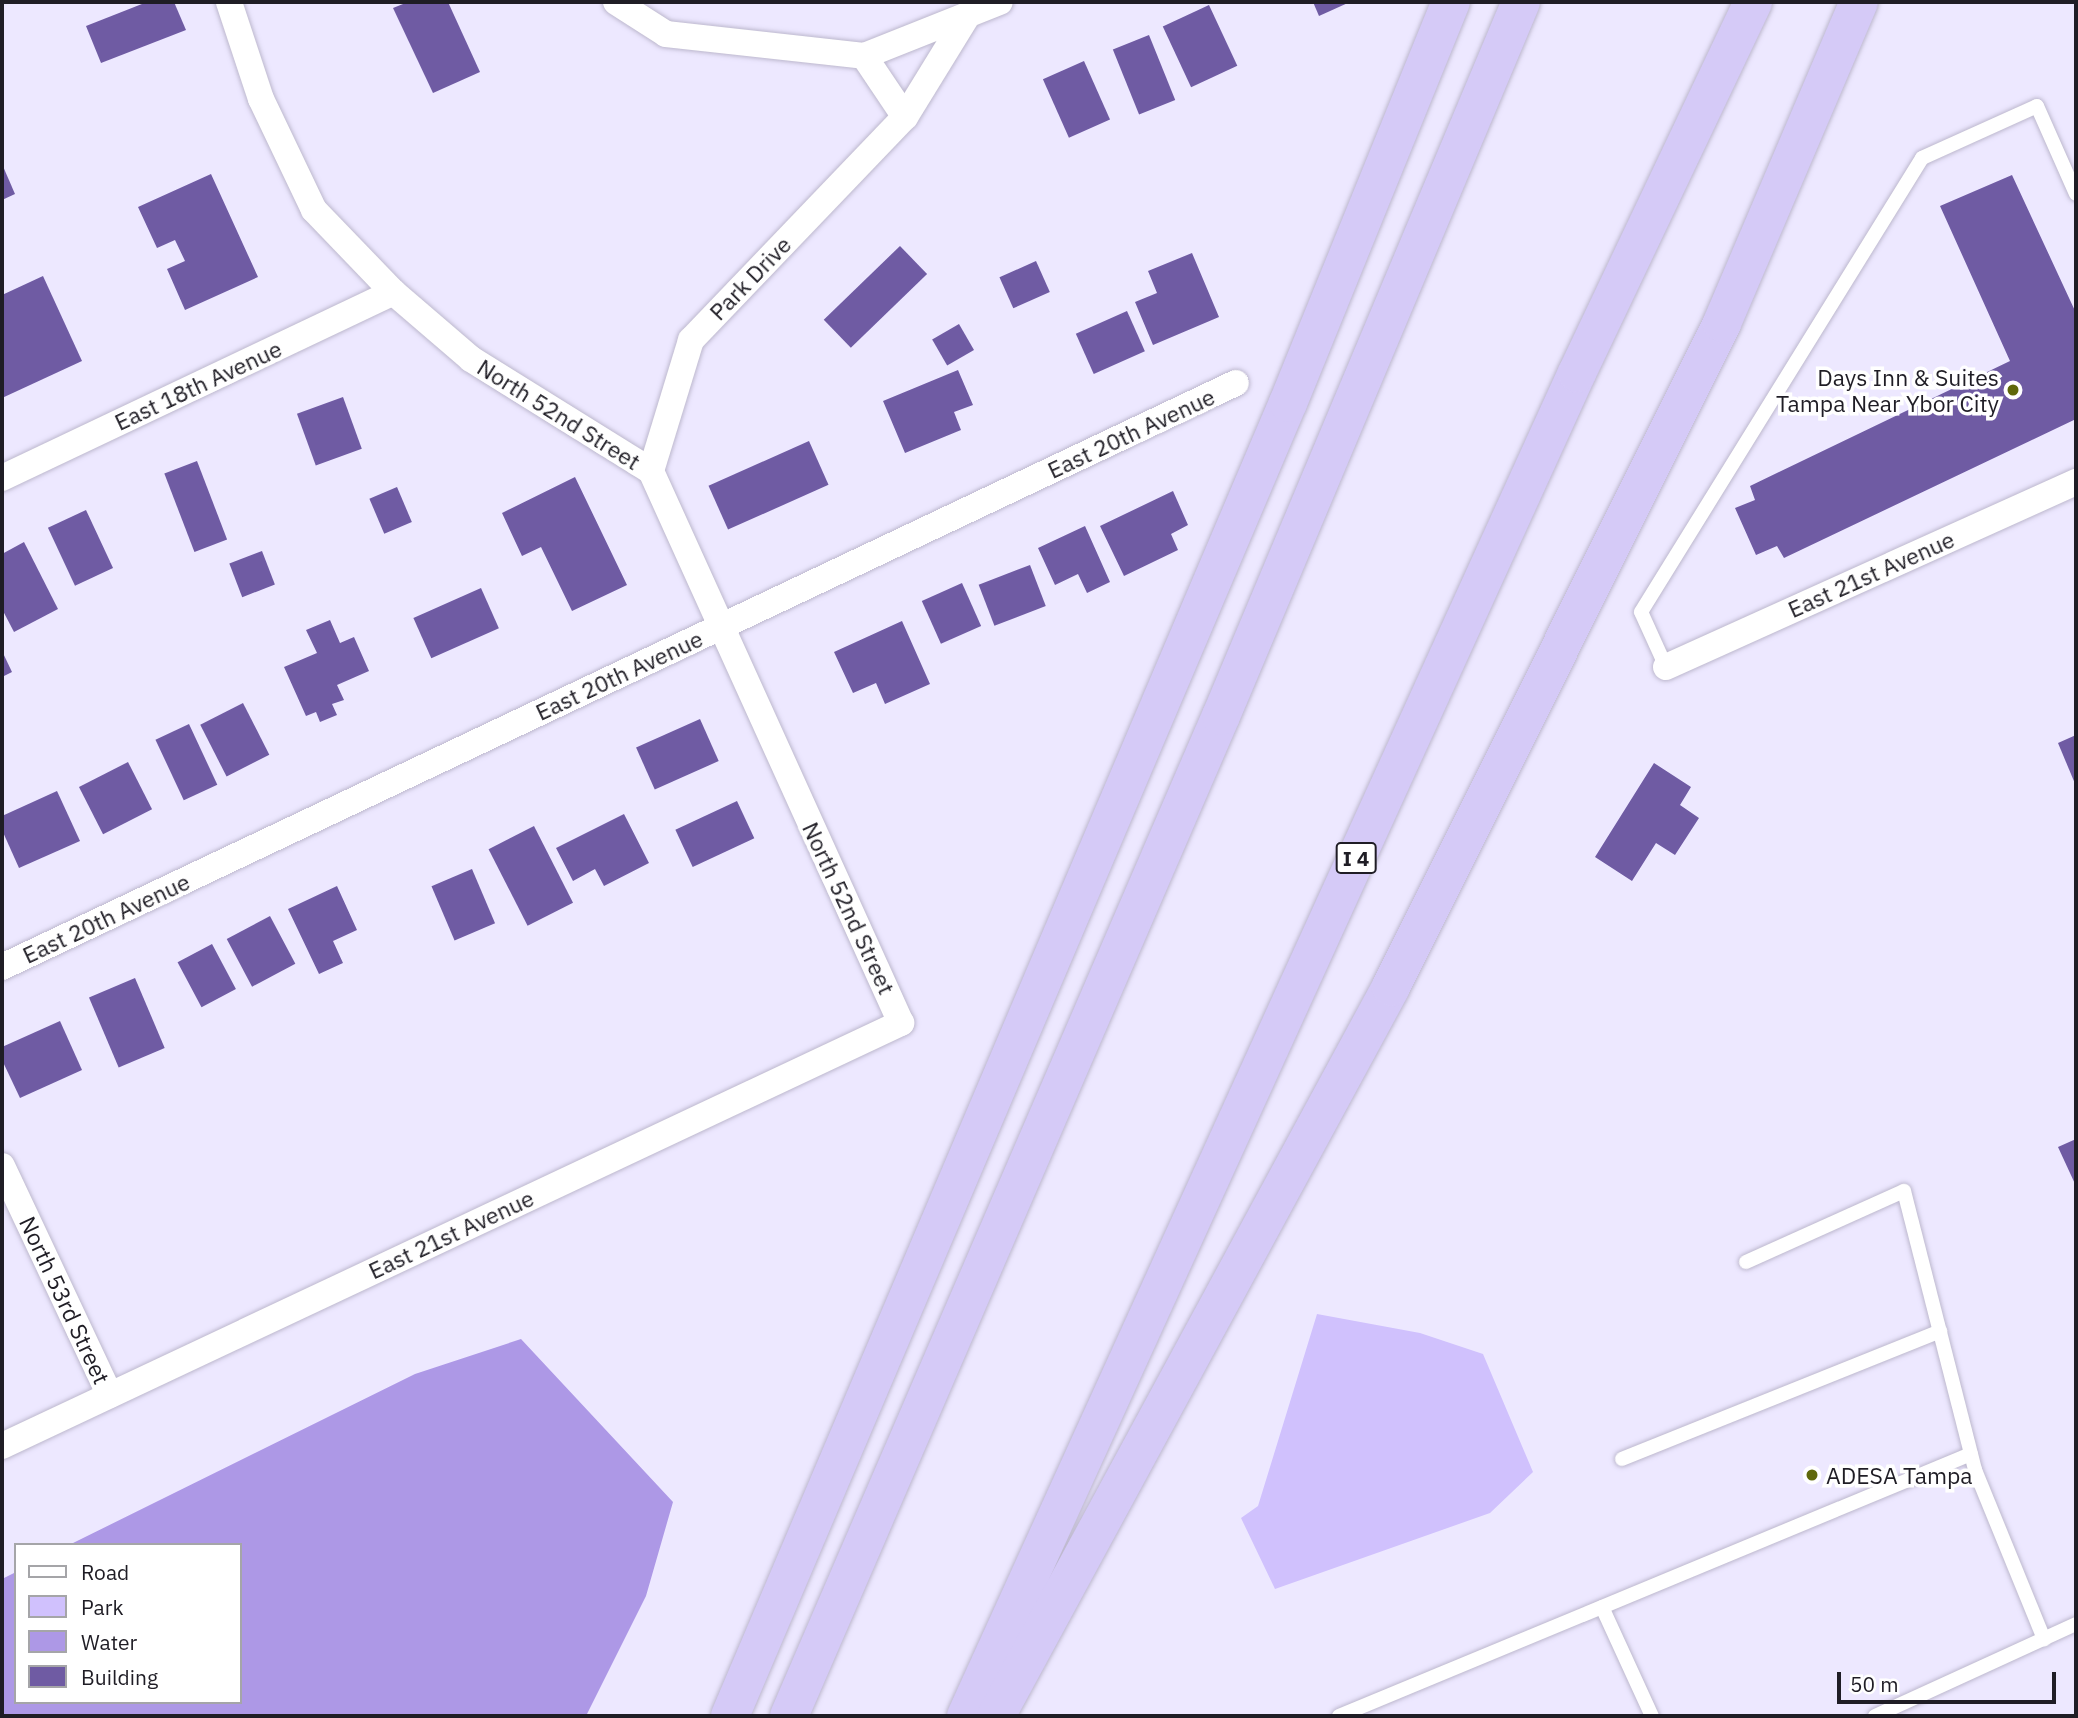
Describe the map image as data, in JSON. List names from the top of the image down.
{
  "streets": {
    "highway": ["I 4"],
    "street": [
      "Park Drive",
      "East 18th Avenue",
      "North 52nd Street",
      "East 20th Avenue",
      "East 21st Avenue",
      "North 53rd Street"
    ]
  },
  "crossings": [
    ["Park Drive", "North 52nd Street"],
    ["East 18th Avenue", "North 52nd Street"],
    ["North 52nd Street", "East 20th Avenue"],
    ["North 52nd Street", "East 21st Avenue"],
    ["East 21st Avenue", "North 53rd Street"]
  ],
  "places": ["Days Inn & Suites Tampa Near Ybor City", "ADESA Tampa"],
  "legend": [
    "Road",
    "Park",
    "Water",
    "Building"
  ],
  "scale_bar": "50 m"
}
